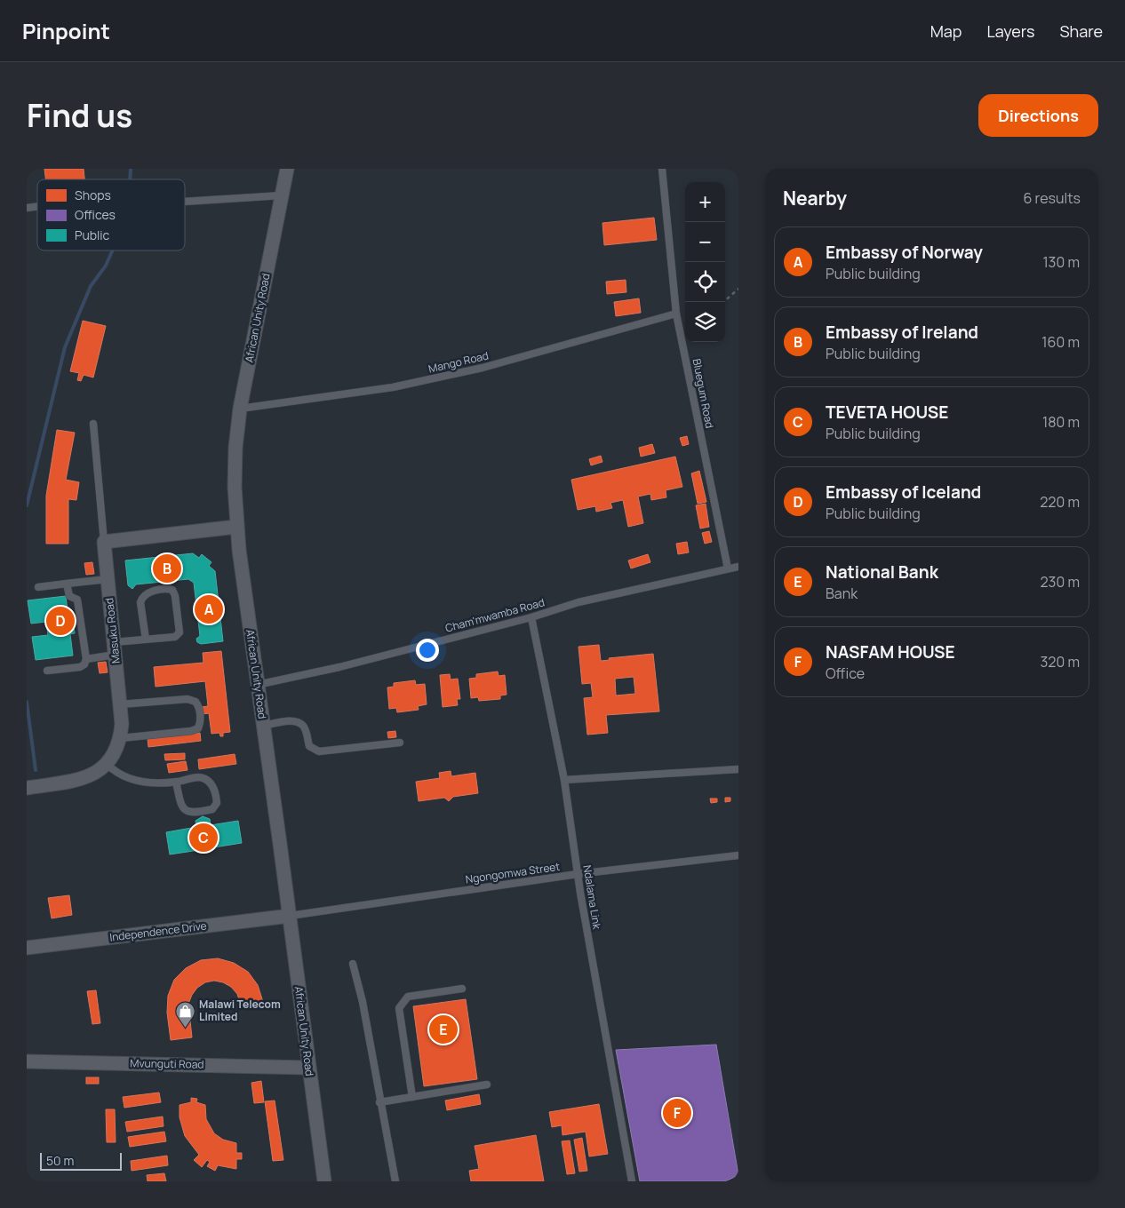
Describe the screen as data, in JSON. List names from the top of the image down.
{
  "streets": {
    "street": [
      "African Unity Road",
      "Masuku Road",
      "Independence Drive",
      "Mvunguti Road"
    ],
    "lane": [
      "Mango Road",
      "Bluegum Road",
      "Cham'mwamba Road",
      "Ngongomwa Street",
      "Ndalama Link"
    ]
  },
  "crossings": [
    ["African Unity Road", "Mango Road"],
    ["African Unity Road", "Cham'mwamba Road"],
    ["African Unity Road", "Ngongomwa Street"],
    ["African Unity Road", "Independence Drive"],
    ["African Unity Road", "Mvunguti Road"],
    ["Mango Road", "Bluegum Road"],
    ["Bluegum Road", "Cham'mwamba Road"],
    ["Cham'mwamba Road", "Ndalama Link"],
    ["Ngongomwa Street", "Ndalama Link"],
    ["Ngongomwa Street", "Independence Drive"]
  ],
  "places": {
    "shop": ["Malawi Telecom Limited"]
  },
  "legend": ["Shops", "Offices", "Public"],
  "scale_bar": "50 m",
  "page": {
    "header": "Pinpoint",
    "nav": ["Map", "Layers", "Share"],
    "title": "Find us",
    "buttons": "Directions",
    "heading": ["Nearby", "6 results"],
    "map_buttons": ["+", "−"],
    "list": [
      {
        "mark": "A",
        "name": "Embassy of Norway",
        "note": "Public building",
        "value": "130 m"
      },
      {
        "mark": "B",
        "name": "Embassy of Ireland",
        "note": "Public building",
        "value": "160 m"
      },
      {
        "mark": "C",
        "name": "TEVETA HOUSE",
        "note": "Public building",
        "value": "180 m"
      },
      {
        "mark": "D",
        "name": "Embassy of Iceland",
        "note": "Public building",
        "value": "220 m"
      },
      {
        "mark": "E",
        "name": "National Bank",
        "note": "Bank",
        "value": "230 m"
      },
      {
        "mark": "F",
        "name": "NASFAM HOUSE",
        "note": "Office",
        "value": "320 m"
      }
    ],
    "pins": [
      "B",
      "A",
      "D",
      "C",
      "E",
      "F"
    ],
    "scale": "50 m"
  }
}
